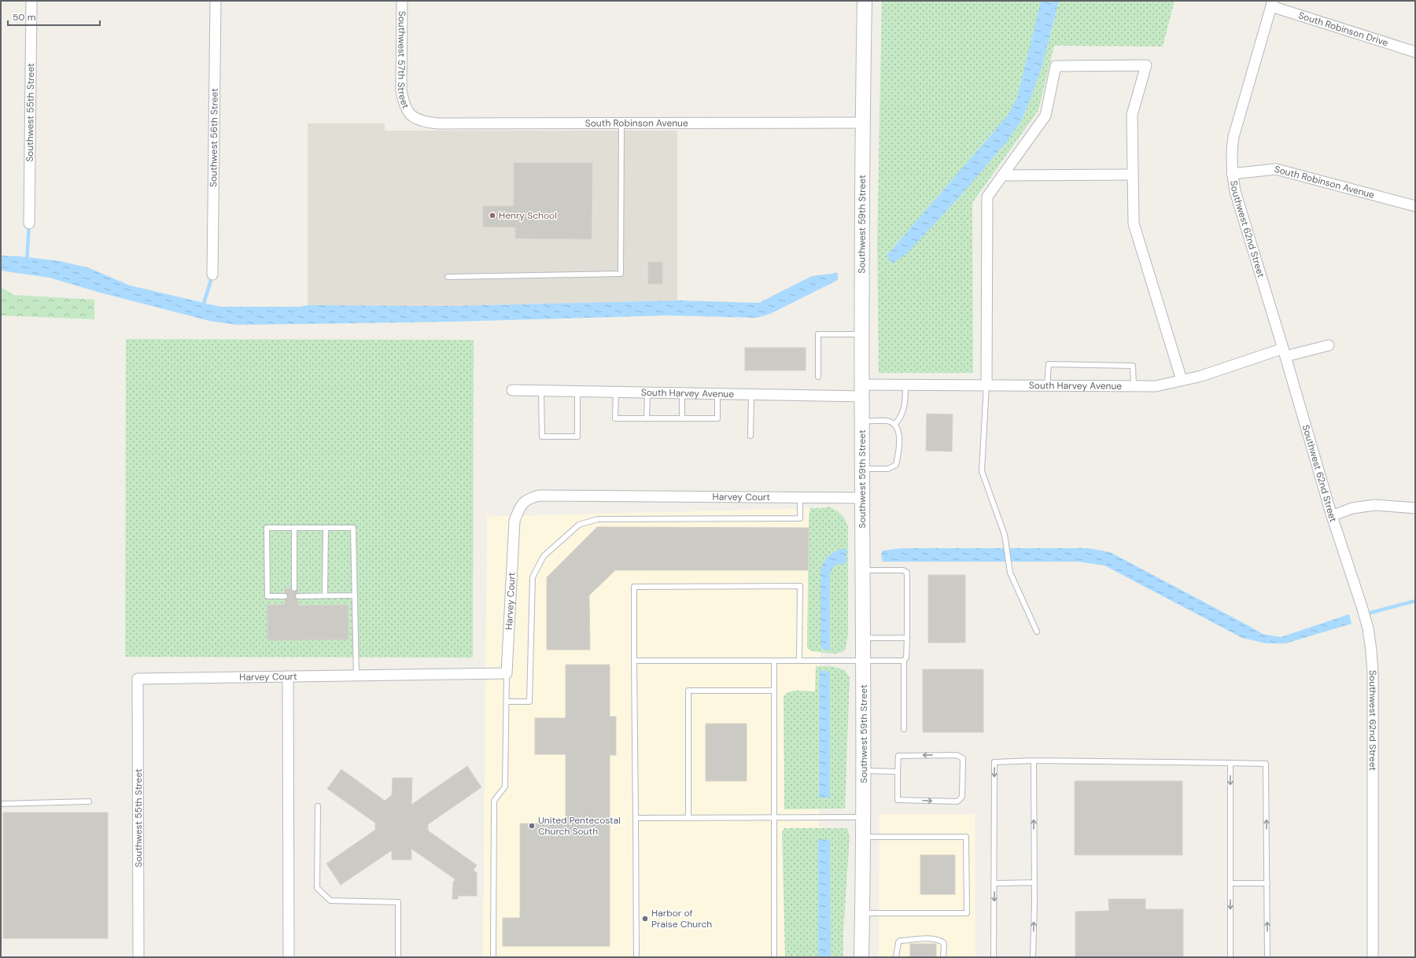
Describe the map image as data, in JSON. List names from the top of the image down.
{
  "streets": {
    "main road": ["Southwest 59th Street"],
    "street": [
      "South Robinson Drive",
      "Southwest 57th Street",
      "Southwest 55th Street",
      "South Robinson Avenue",
      "Southwest 56th Street",
      "Southwest 62nd Street",
      "South Harvey Avenue",
      "Harvey Court"
    ]
  },
  "crossings": [
    ["South Robinson Drive", "Southwest 62nd Street"],
    ["Southwest 57th Street", "South Robinson Avenue"],
    ["Southwest 55th Street", "Harvey Court"],
    ["South Robinson Avenue", "Southwest 59th Street"],
    ["South Robinson Avenue", "Southwest 62nd Street"],
    ["Southwest 59th Street", "South Harvey Avenue"],
    ["Southwest 59th Street", "Harvey Court"],
    ["Southwest 62nd Street", "South Harvey Avenue"]
  ],
  "places": ["Henry School", "United Pentecostal Church South", "Harbor of Praise Church"],
  "scale_bar": "50 m"
}
